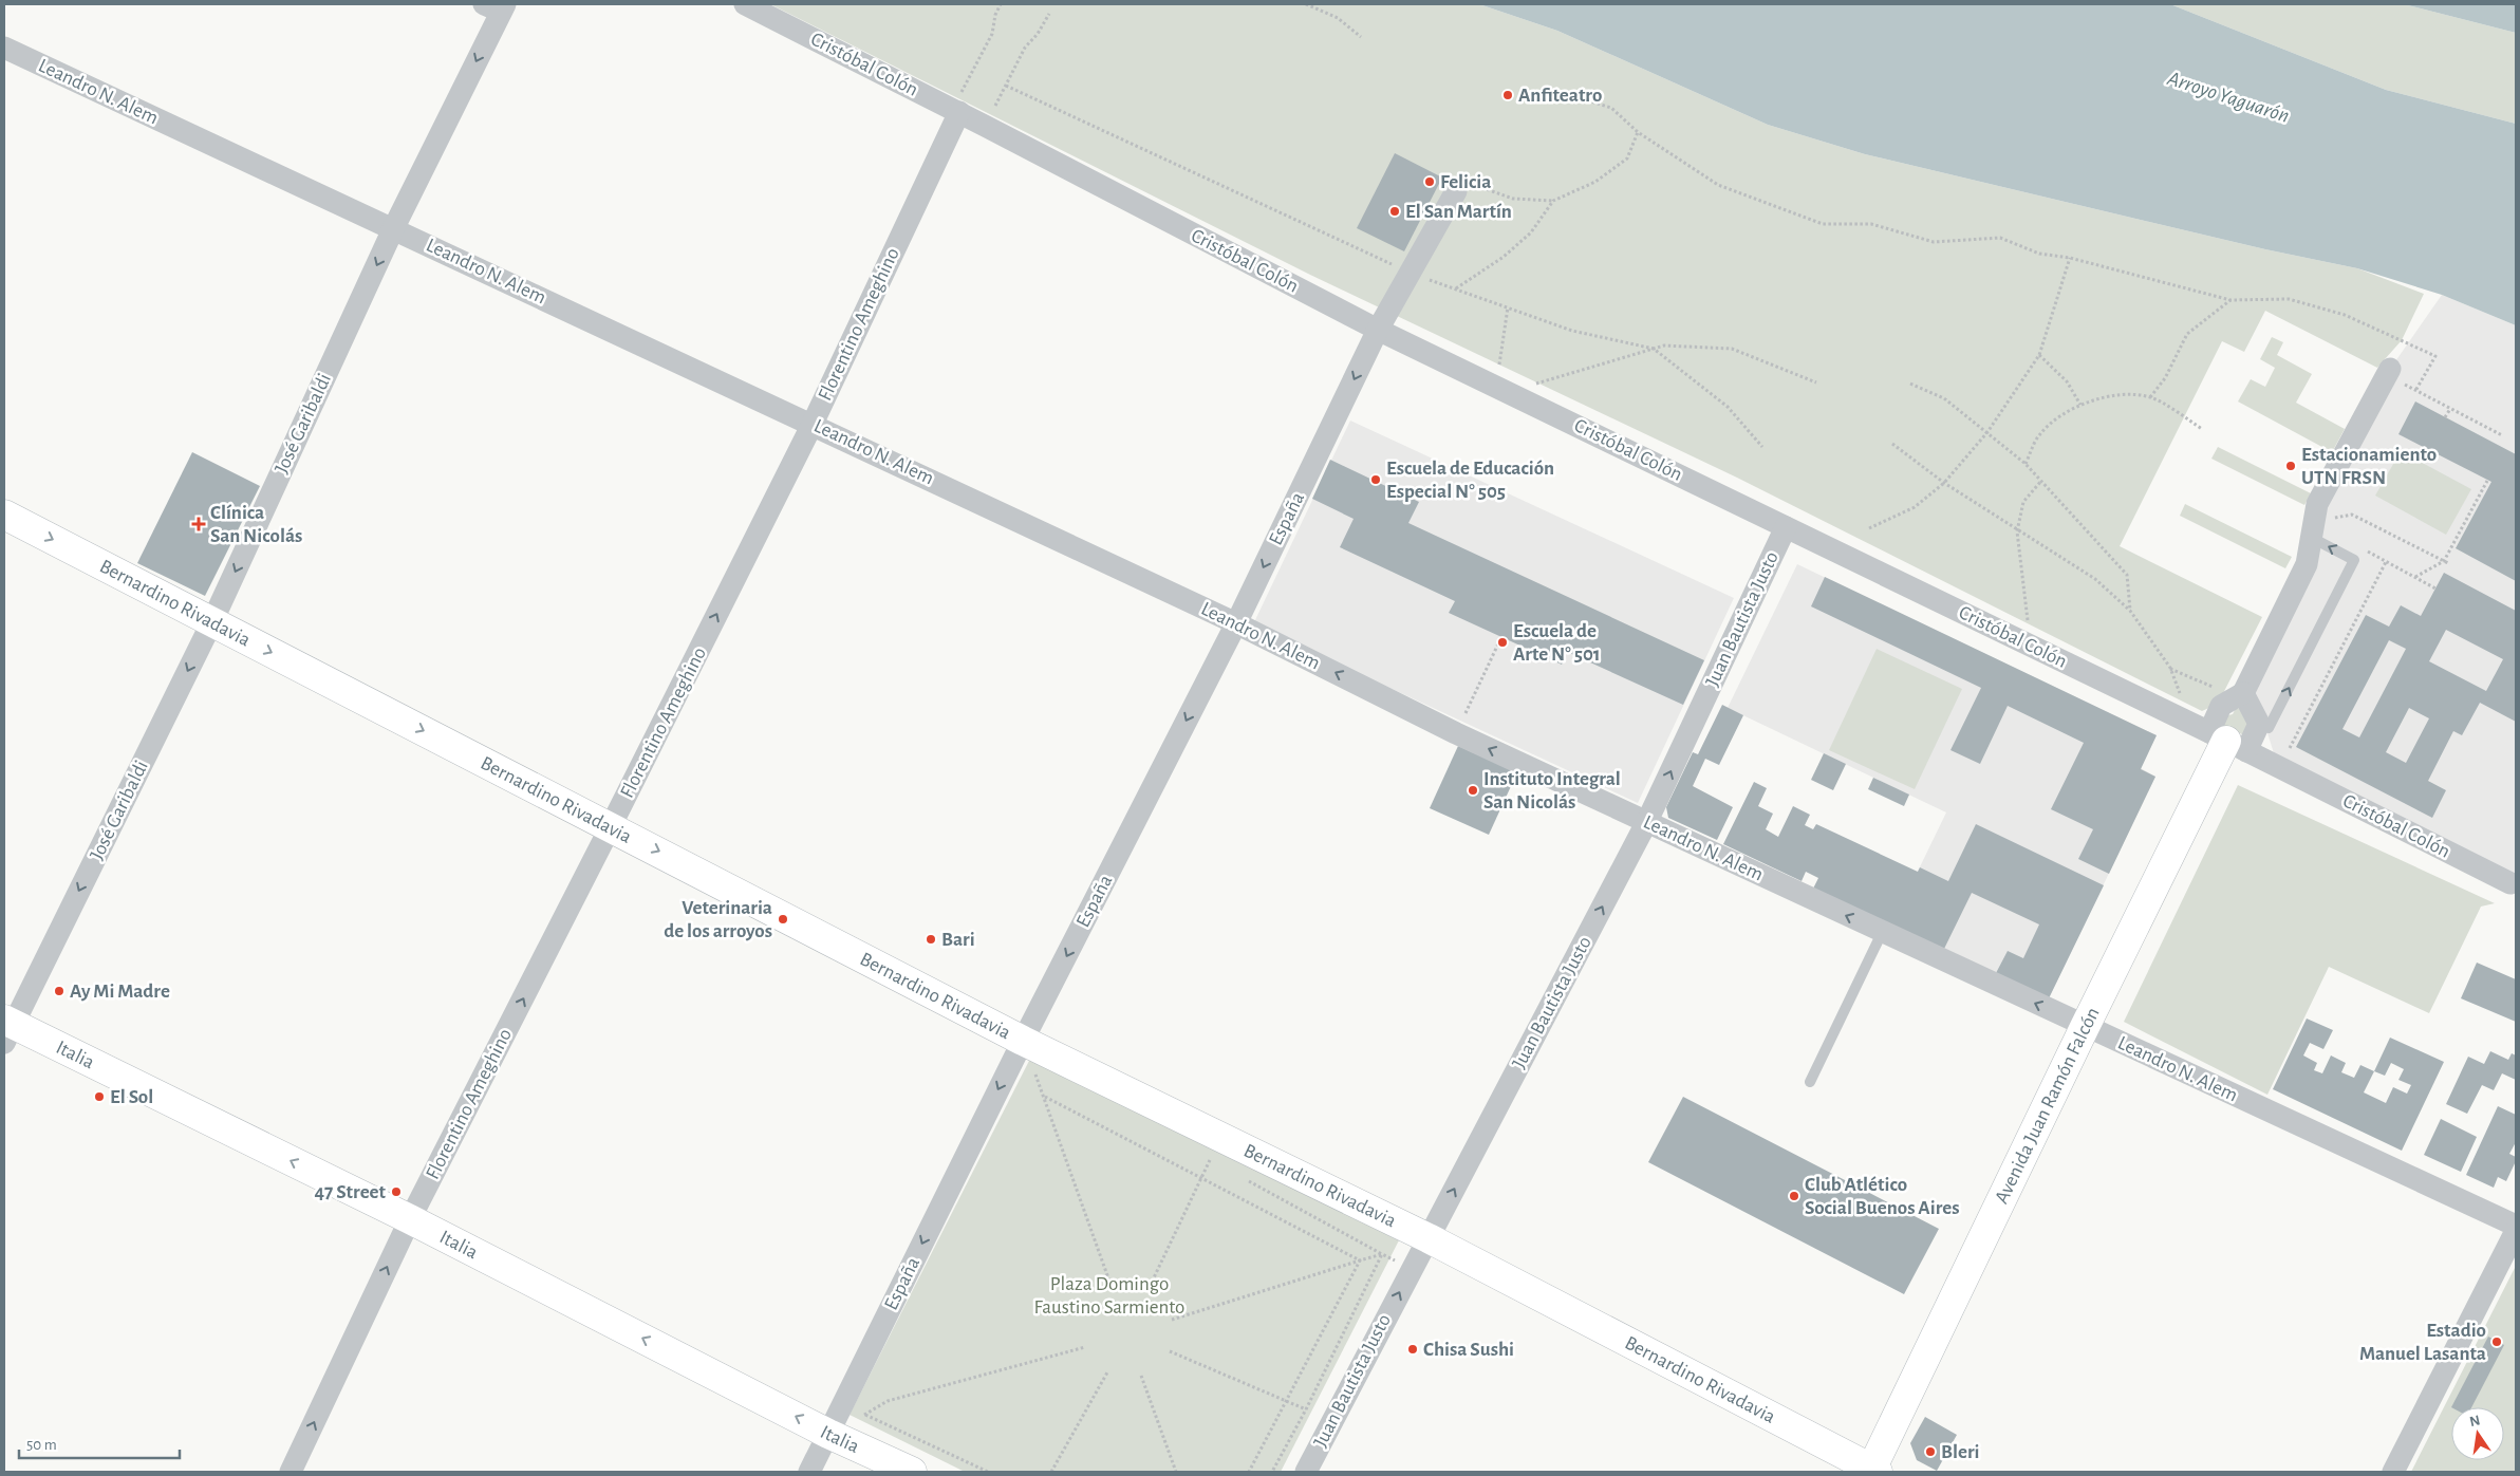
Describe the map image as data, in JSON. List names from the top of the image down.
{
  "streets": {
    "street": [
      "Cristóbal Colón",
      "Leandro N. Alem",
      "Florentino Ameghino",
      "José Garibaldi",
      "España",
      "Bernardino Rivadavia",
      "Juan Bautista Justo",
      "Italia",
      "Avenida Juan Ramón Falcón"
    ]
  },
  "crossings": [
    ["Cristóbal Colón", "Florentino Ameghino"],
    ["Cristóbal Colón", "España"],
    ["Cristóbal Colón", "Juan Bautista Justo"],
    ["Cristóbal Colón", "Avenida Juan Ramón Falcón"],
    ["Leandro N. Alem", "Florentino Ameghino"],
    ["Leandro N. Alem", "José Garibaldi"],
    ["Leandro N. Alem", "España"],
    ["Leandro N. Alem", "Juan Bautista Justo"],
    ["Leandro N. Alem", "Avenida Juan Ramón Falcón"],
    ["Florentino Ameghino", "Bernardino Rivadavia"],
    ["Florentino Ameghino", "Italia"],
    ["José Garibaldi", "Bernardino Rivadavia"],
    ["José Garibaldi", "Italia"],
    ["España", "Bernardino Rivadavia"],
    ["España", "Italia"],
    ["Bernardino Rivadavia", "Juan Bautista Justo"],
    ["Bernardino Rivadavia", "Avenida Juan Ramón Falcón"]
  ],
  "one_way": [
    "Florentino Ameghino",
    "José Garibaldi",
    "España",
    "Bernardino Rivadavia",
    "Juan Bautista Justo",
    "Italia"
  ],
  "water": ["Arroyo Yaguarón"],
  "parks": ["Plaza Domingo Faustino Sarmiento"],
  "places": {
    "other": [
      "Anfiteatro",
      "Felicia",
      "El San Martín",
      "Estacionamiento UTN FRSN",
      "Escuela de Educación Especial N° 505",
      "Escuela de Arte N° 501",
      "Instituto Integral San Nicolás",
      "Veterinaria de los arroyos",
      "Bari",
      "Ay Mi Madre",
      "El Sol",
      "47 Street",
      "Club Atlético Social Buenos Aires",
      "Estadio Manuel Lasanta",
      "Chisa Sushi",
      "Bleri"
    ],
    "health": ["Clínica San Nicolás"]
  },
  "scale_bar": "50 m",
  "north": "top"
}
